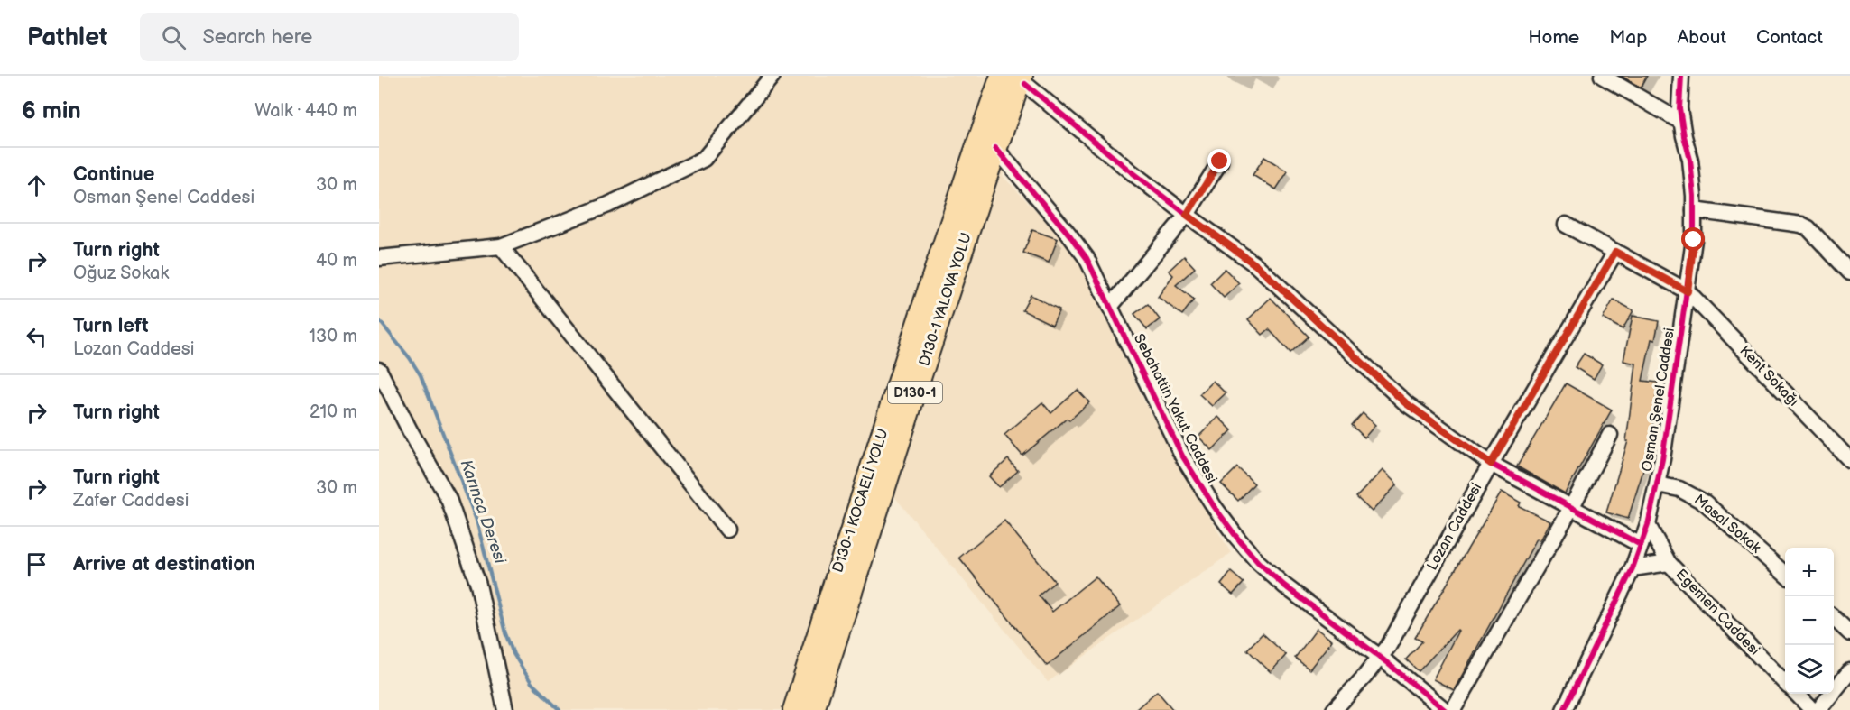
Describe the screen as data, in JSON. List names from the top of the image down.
{
  "streets": {
    "highway": ["D130-1 YALOVA YOLU", "D130-1", "D130-1 KOCAELİ YOLU"],
    "street": [
      "Kent Sokağı",
      "Osman Şenel Caddesi",
      "Sebahattin Yakut Caddesi",
      "Masal Sokak",
      "Lozan Caddesi",
      "Egemen Caddesi"
    ]
  },
  "crossings": [
    ["D130-1 YALOVA YOLU", "Sebahattin Yakut Caddesi"],
    ["Kent Sokağı", "Osman Şenel Caddesi"],
    ["Kent Sokağı", "Lozan Caddesi"],
    ["Osman Şenel Caddesi", "Masal Sokak"],
    ["Osman Şenel Caddesi", "Egemen Caddesi"],
    ["Sebahattin Yakut Caddesi", "Lozan Caddesi"]
  ],
  "water": ["Karınca Deresi"],
  "page": {
    "header": "Pathlet",
    "search": "Search here",
    "nav": [
      "Home",
      "Map",
      "About",
      "Contact"
    ],
    "heading": ["6 min", "Walk · 440 m"],
    "list": [
      ["Continue", "Osman Şenel Caddesi", "30 m"],
      ["Turn right", "Oğuz Sokak", "40 m"],
      ["Turn left", "Lozan Caddesi", "130 m"],
      ["Turn right", "210 m"],
      ["Turn right", "Zafer Caddesi", "30 m"],
      "Arrive at destination"
    ],
    "map_buttons": ["+", "−"]
  }
}
